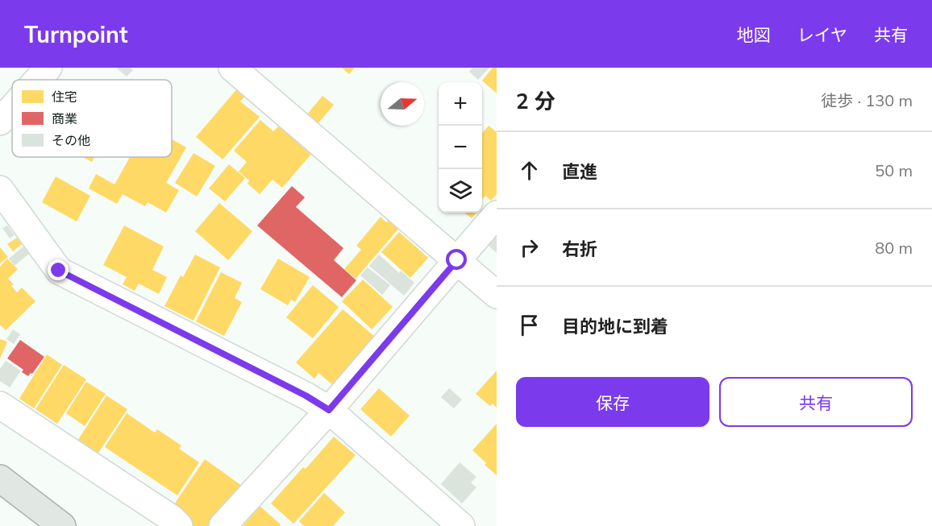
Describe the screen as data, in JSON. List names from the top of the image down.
{
  "legend": ["住宅", "商業", "その他"],
  "north": "right",
  "page": {
    "header": "Turnpoint",
    "nav": ["地図", "レイヤ", "共有"],
    "heading": ["2 分", "徒歩 · 130 m"],
    "map_buttons": ["+", "−"],
    "list": [
      ["直進", "50 m"],
      ["右折", "80 m"],
      "目的地に到着"
    ],
    "buttons": ["保存", "共有"]
  }
}
